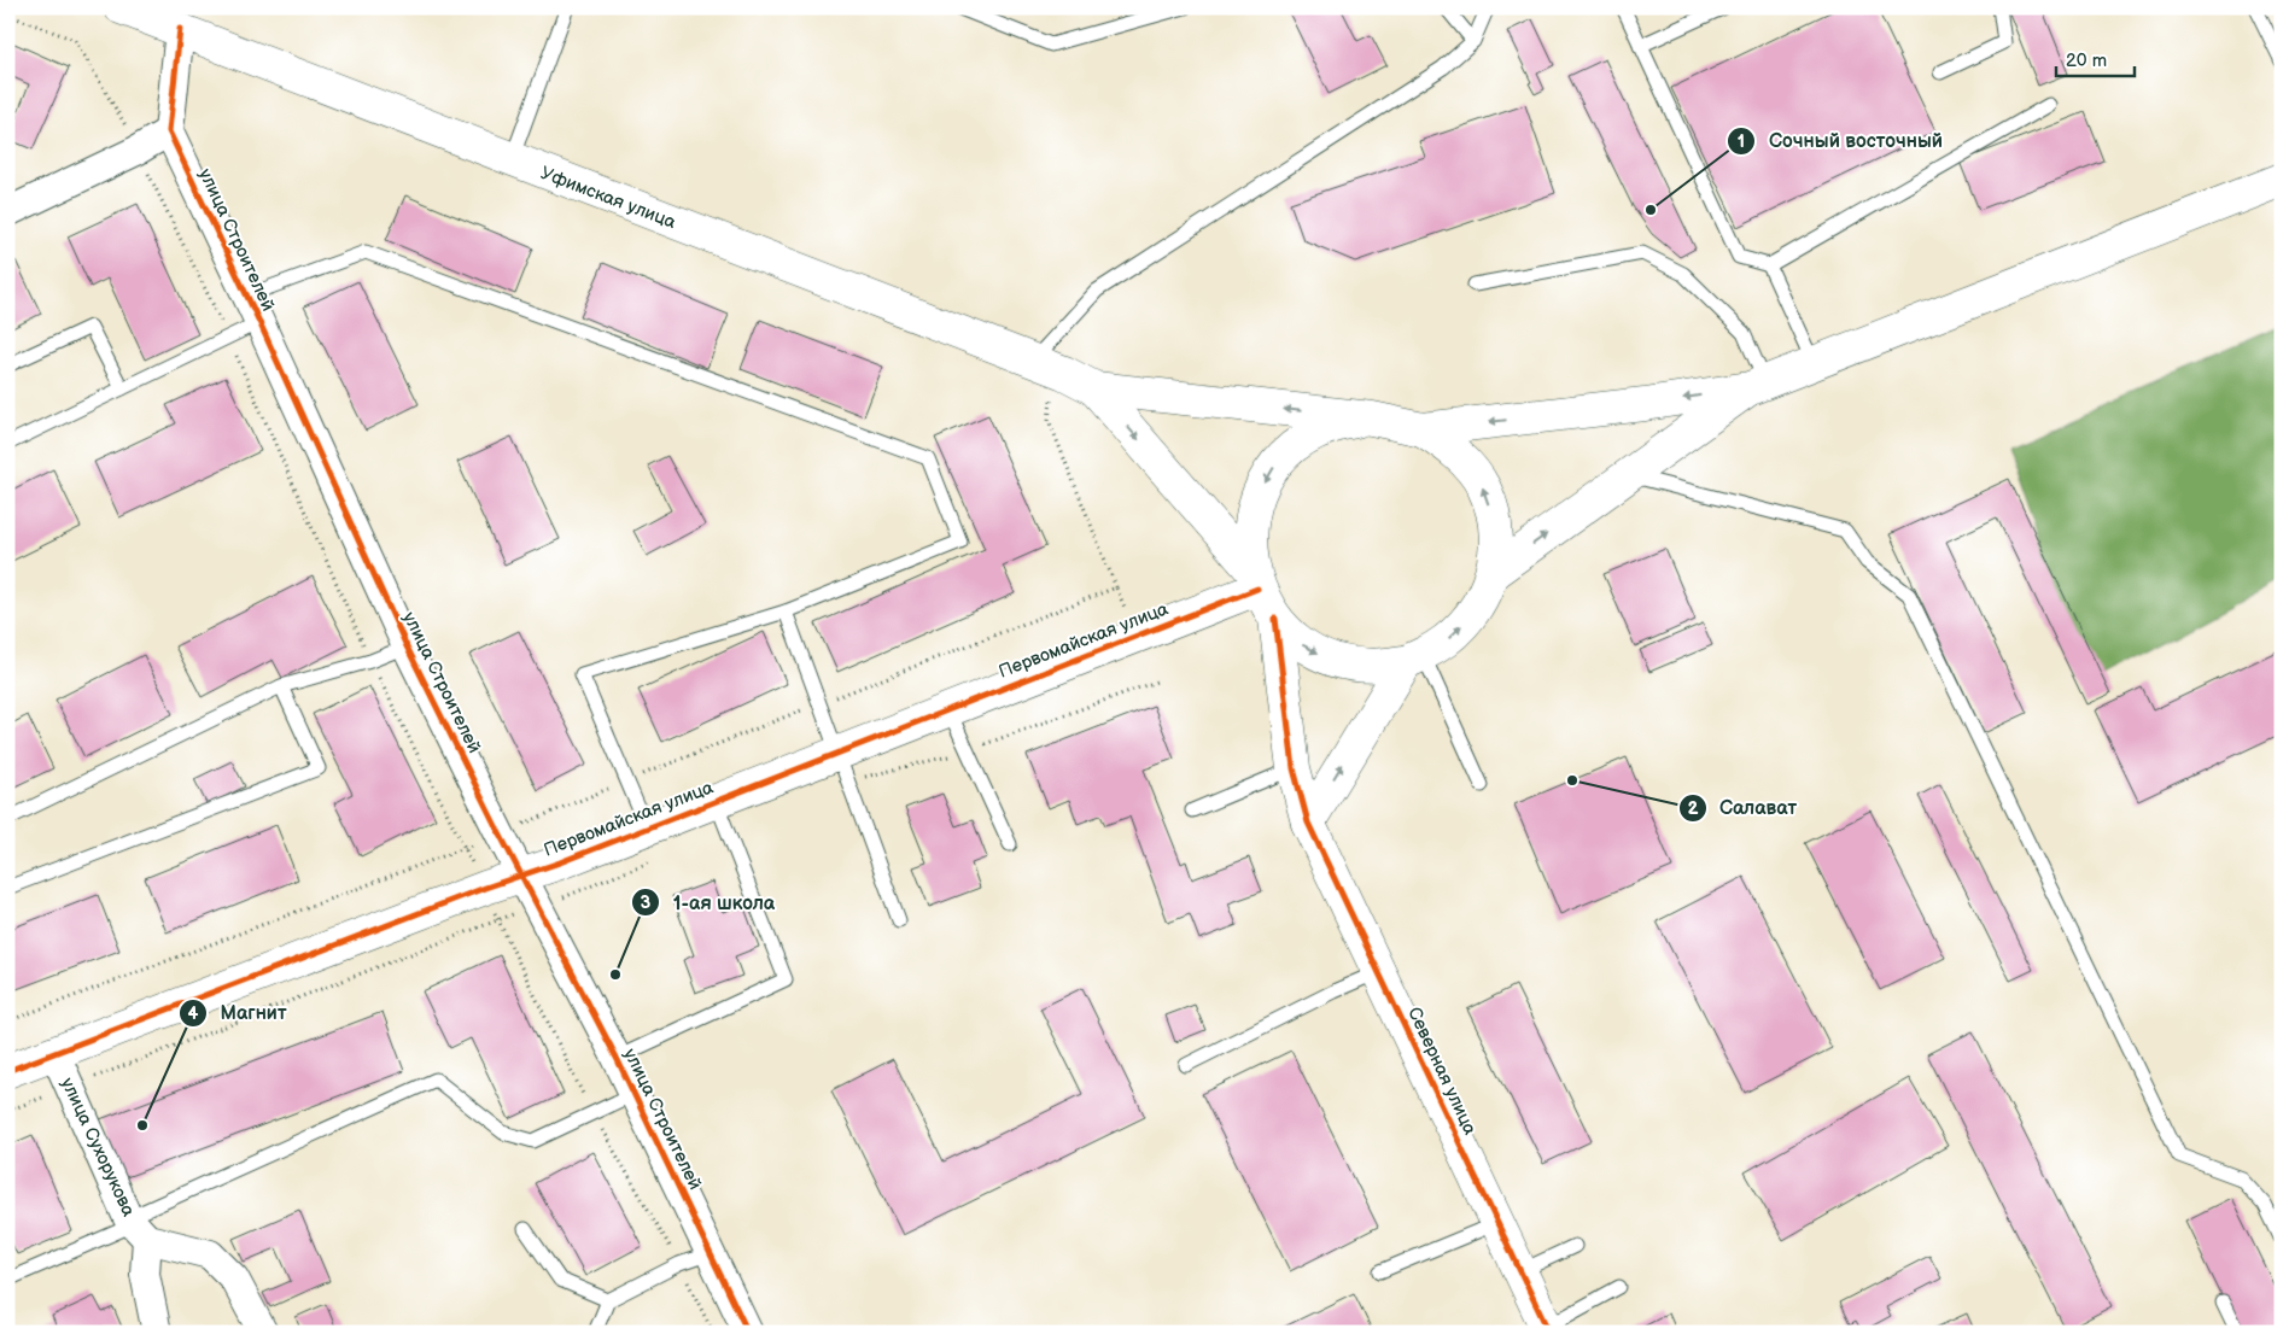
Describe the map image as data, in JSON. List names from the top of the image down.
{
  "streets": {
    "main road": ["Уфимская улица", "Первомайская улица", "Северная улица"],
    "street": ["улица Строителей", "улица Сухорукова"]
  },
  "crossings": [
    ["улица Строителей", "Первомайская улица"],
    ["Первомайская улица", "улица Сухорукова"]
  ],
  "places": [
    "Сочный восточный",
    "Салават",
    "1-ая школа",
    "Магнит"
  ],
  "scale_bar": "20 m"
}
